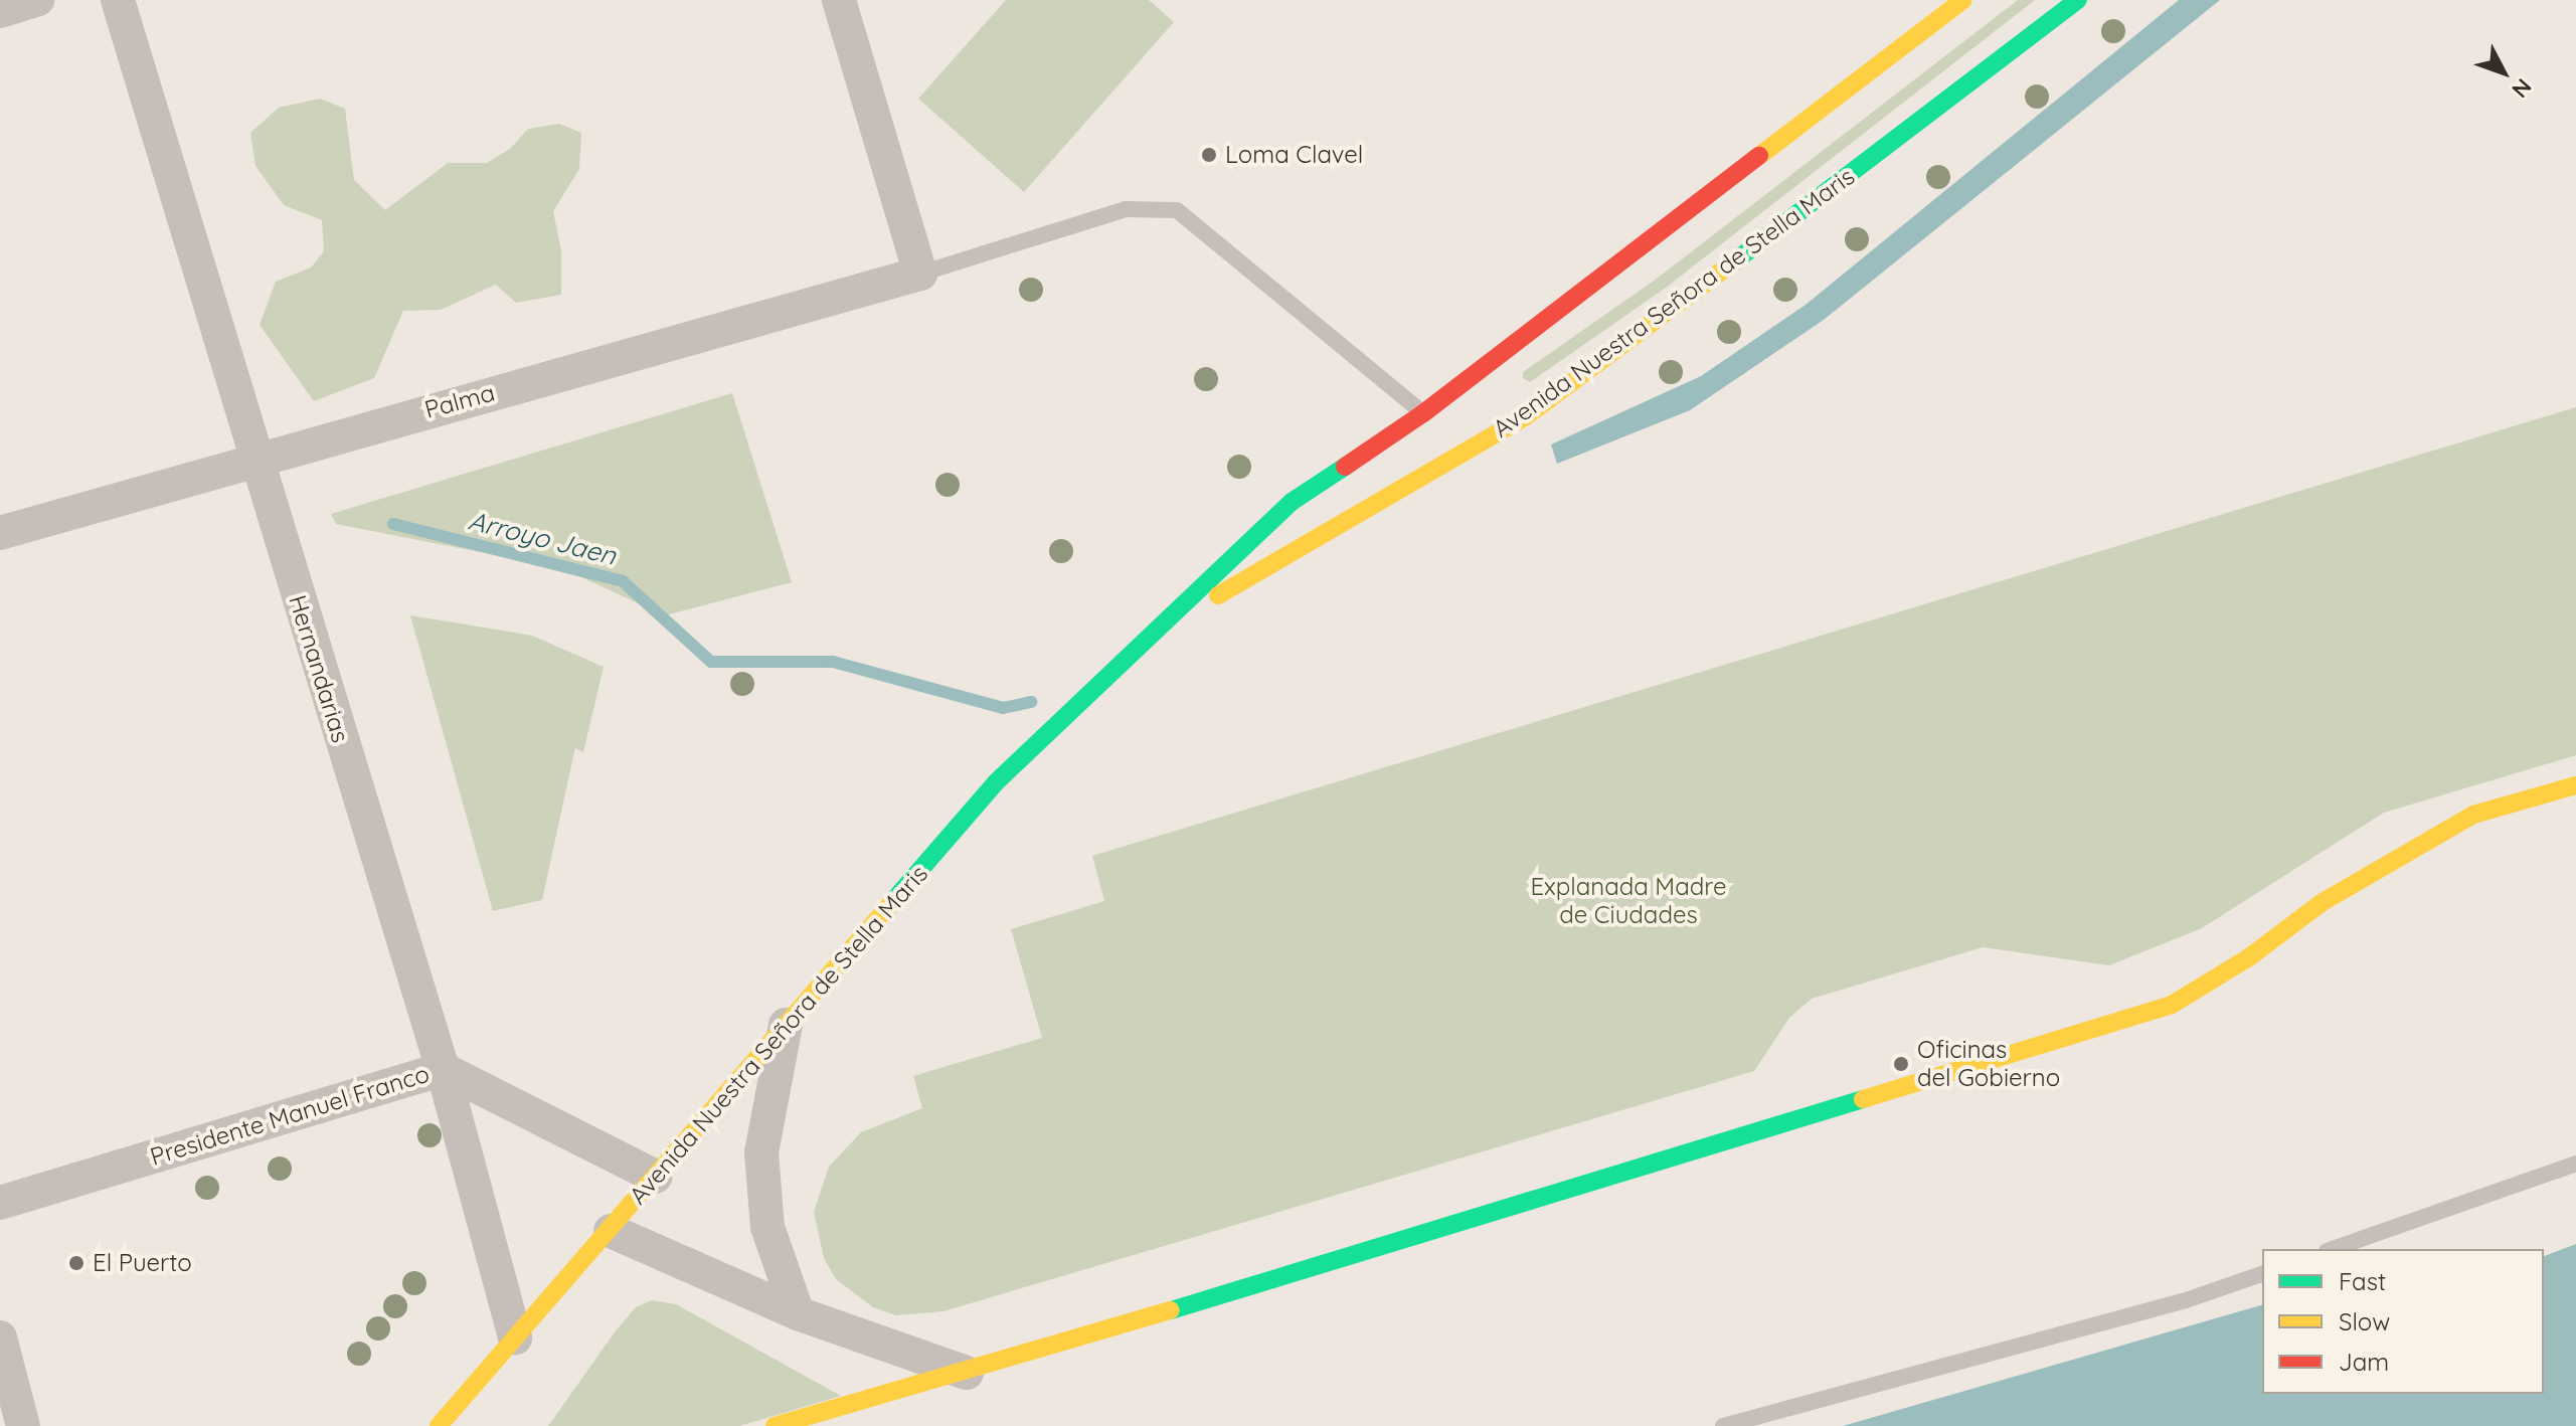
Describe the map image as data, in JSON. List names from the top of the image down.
{
  "streets": {
    "street": [
      "Avenida Nuestra Señora de Stella Maris",
      "Palma",
      "Hernandarias",
      "Presidente Manuel Franco"
    ]
  },
  "crossings": [
    ["Avenida Nuestra Señora de Stella Maris", "Hernandarias"],
    ["Avenida Nuestra Señora de Stella Maris", "Presidente Manuel Franco"],
    ["Palma", "Hernandarias"],
    ["Hernandarias", "Presidente Manuel Franco"]
  ],
  "water": ["Arroyo Jaen"],
  "parks": ["Explanada Madre de Ciudades"],
  "places": ["Loma Clavel", "Oficinas del Gobierno", "El Puerto"],
  "legend": ["Fast", "Slow", "Jam"],
  "north": "bottom right"
}
